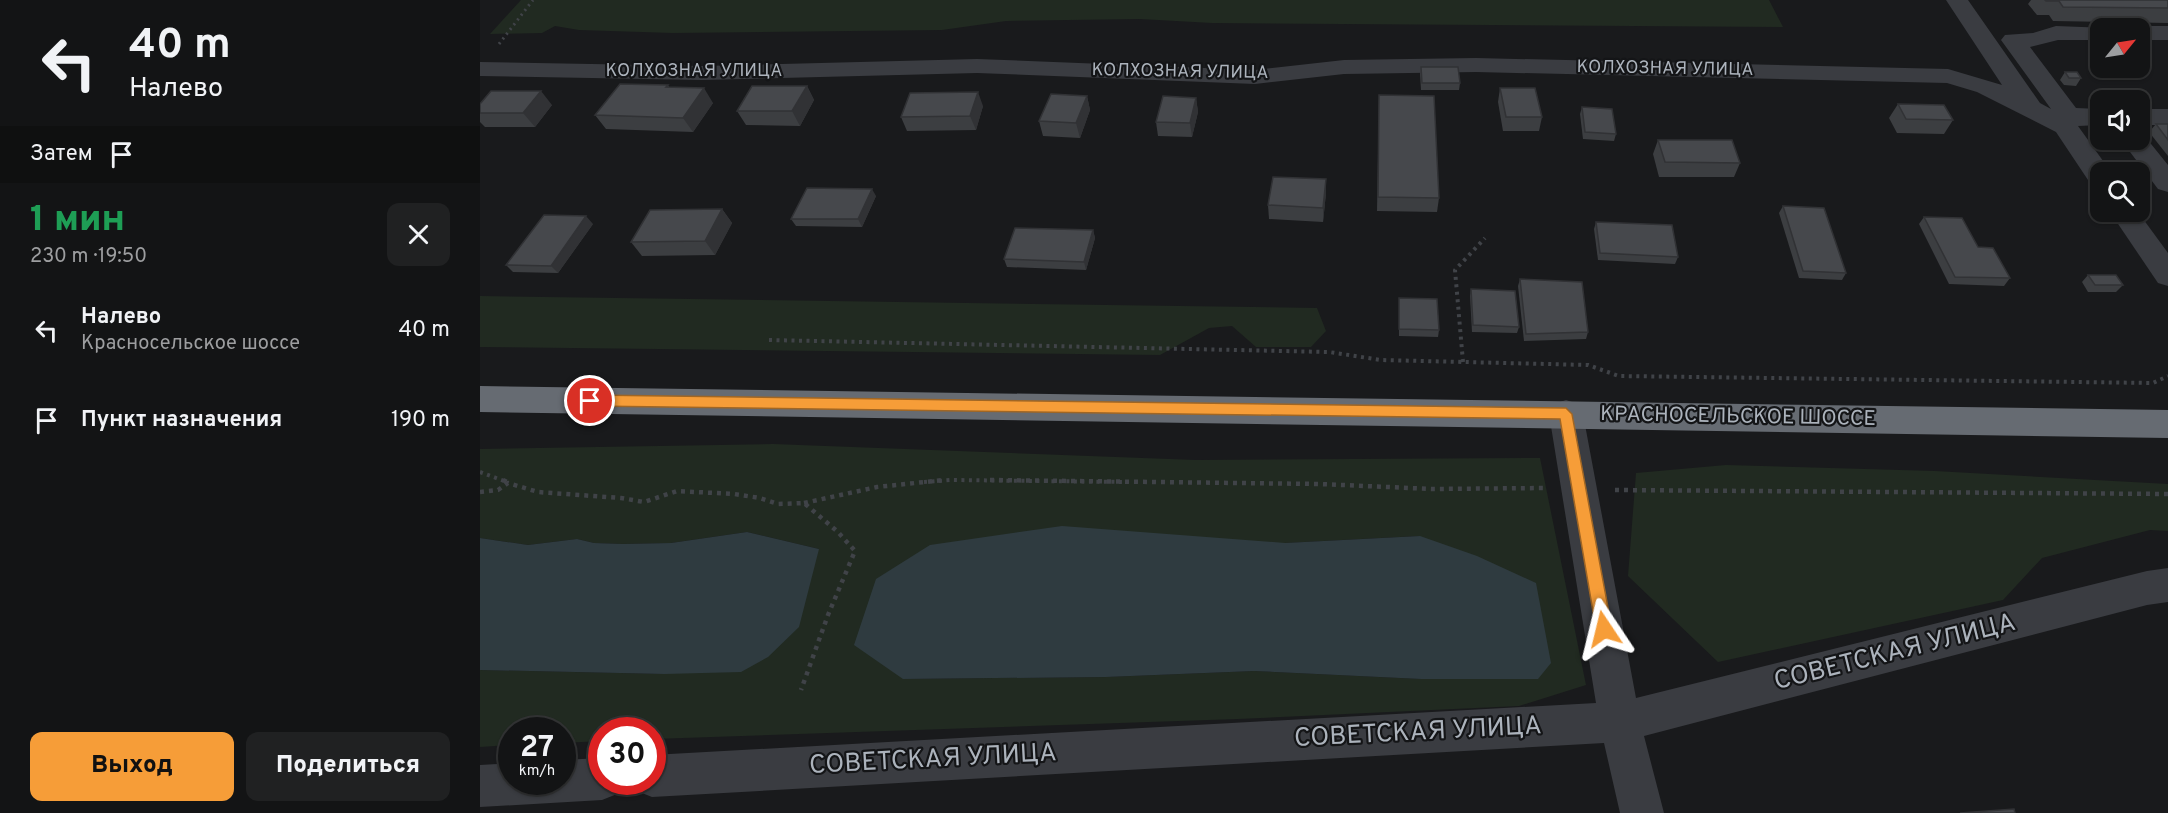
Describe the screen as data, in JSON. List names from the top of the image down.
{
  "streets": {
    "highway": ["КРАСНОСЕЛЬСКОЕ ШОССЕ"],
    "street": ["КОЛХОЗНАЯ УЛИЦА", "СОВЕТСКАЯ УЛИЦА"]
  },
  "north": "top right",
  "page": {
    "turn": ["40 m", "Налево"],
    "then": "Затем",
    "heading": ["1 мин", "230 m · 19:50"],
    "list": [
      {
        "name": "Налево",
        "note": "Красносельское шоссе",
        "value": "40 m"
      },
      {
        "name": "Пункт назначения",
        "value": "190 m"
      }
    ],
    "speed": "27 km/h",
    "limit": "30",
    "buttons": ["Выход", "Поделиться"]
  }
}
